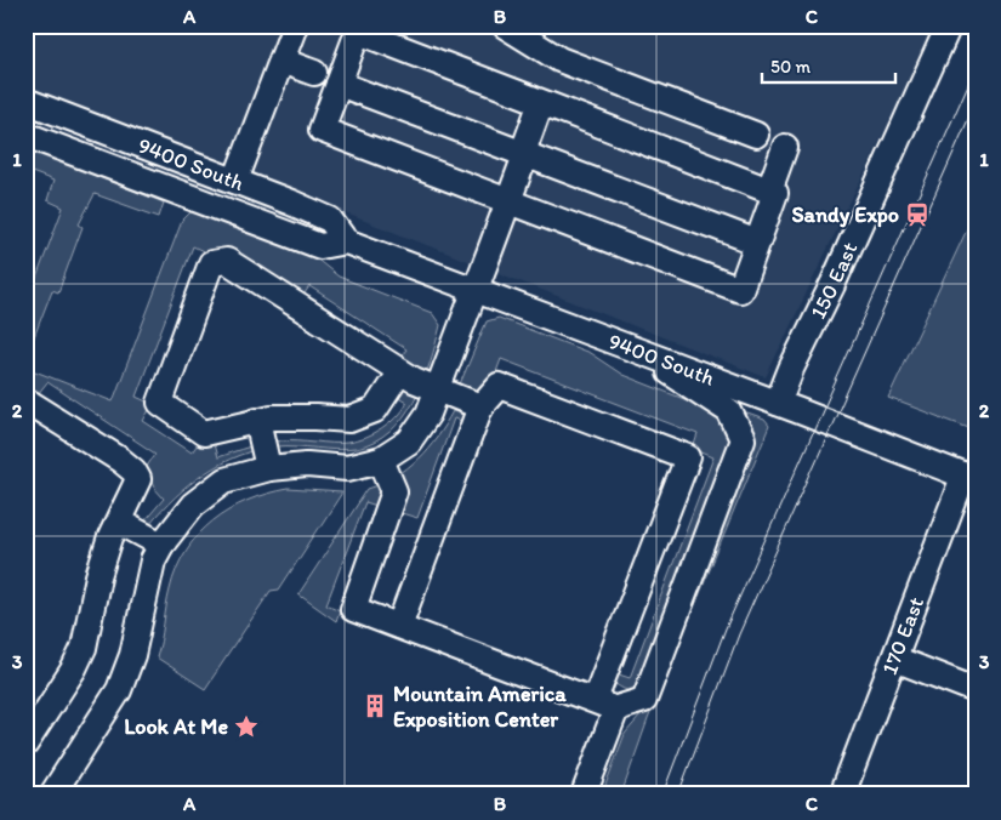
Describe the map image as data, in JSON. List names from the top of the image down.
{
  "streets": {
    "street": ["9400 South", "150 East", "170 East"]
  },
  "crossings": [
    ["9400 South", "150 East"],
    ["9400 South", "170 East"]
  ],
  "places": {
    "station": ["Sandy Expo"],
    "building": ["Mountain America Exposition Center"],
    "place": ["Look At Me"]
  },
  "scale_bar": "50 m",
  "grid": {
    "columns": ["A", "B", "C"],
    "rows": ["1", "2", "3"]
  }
}
